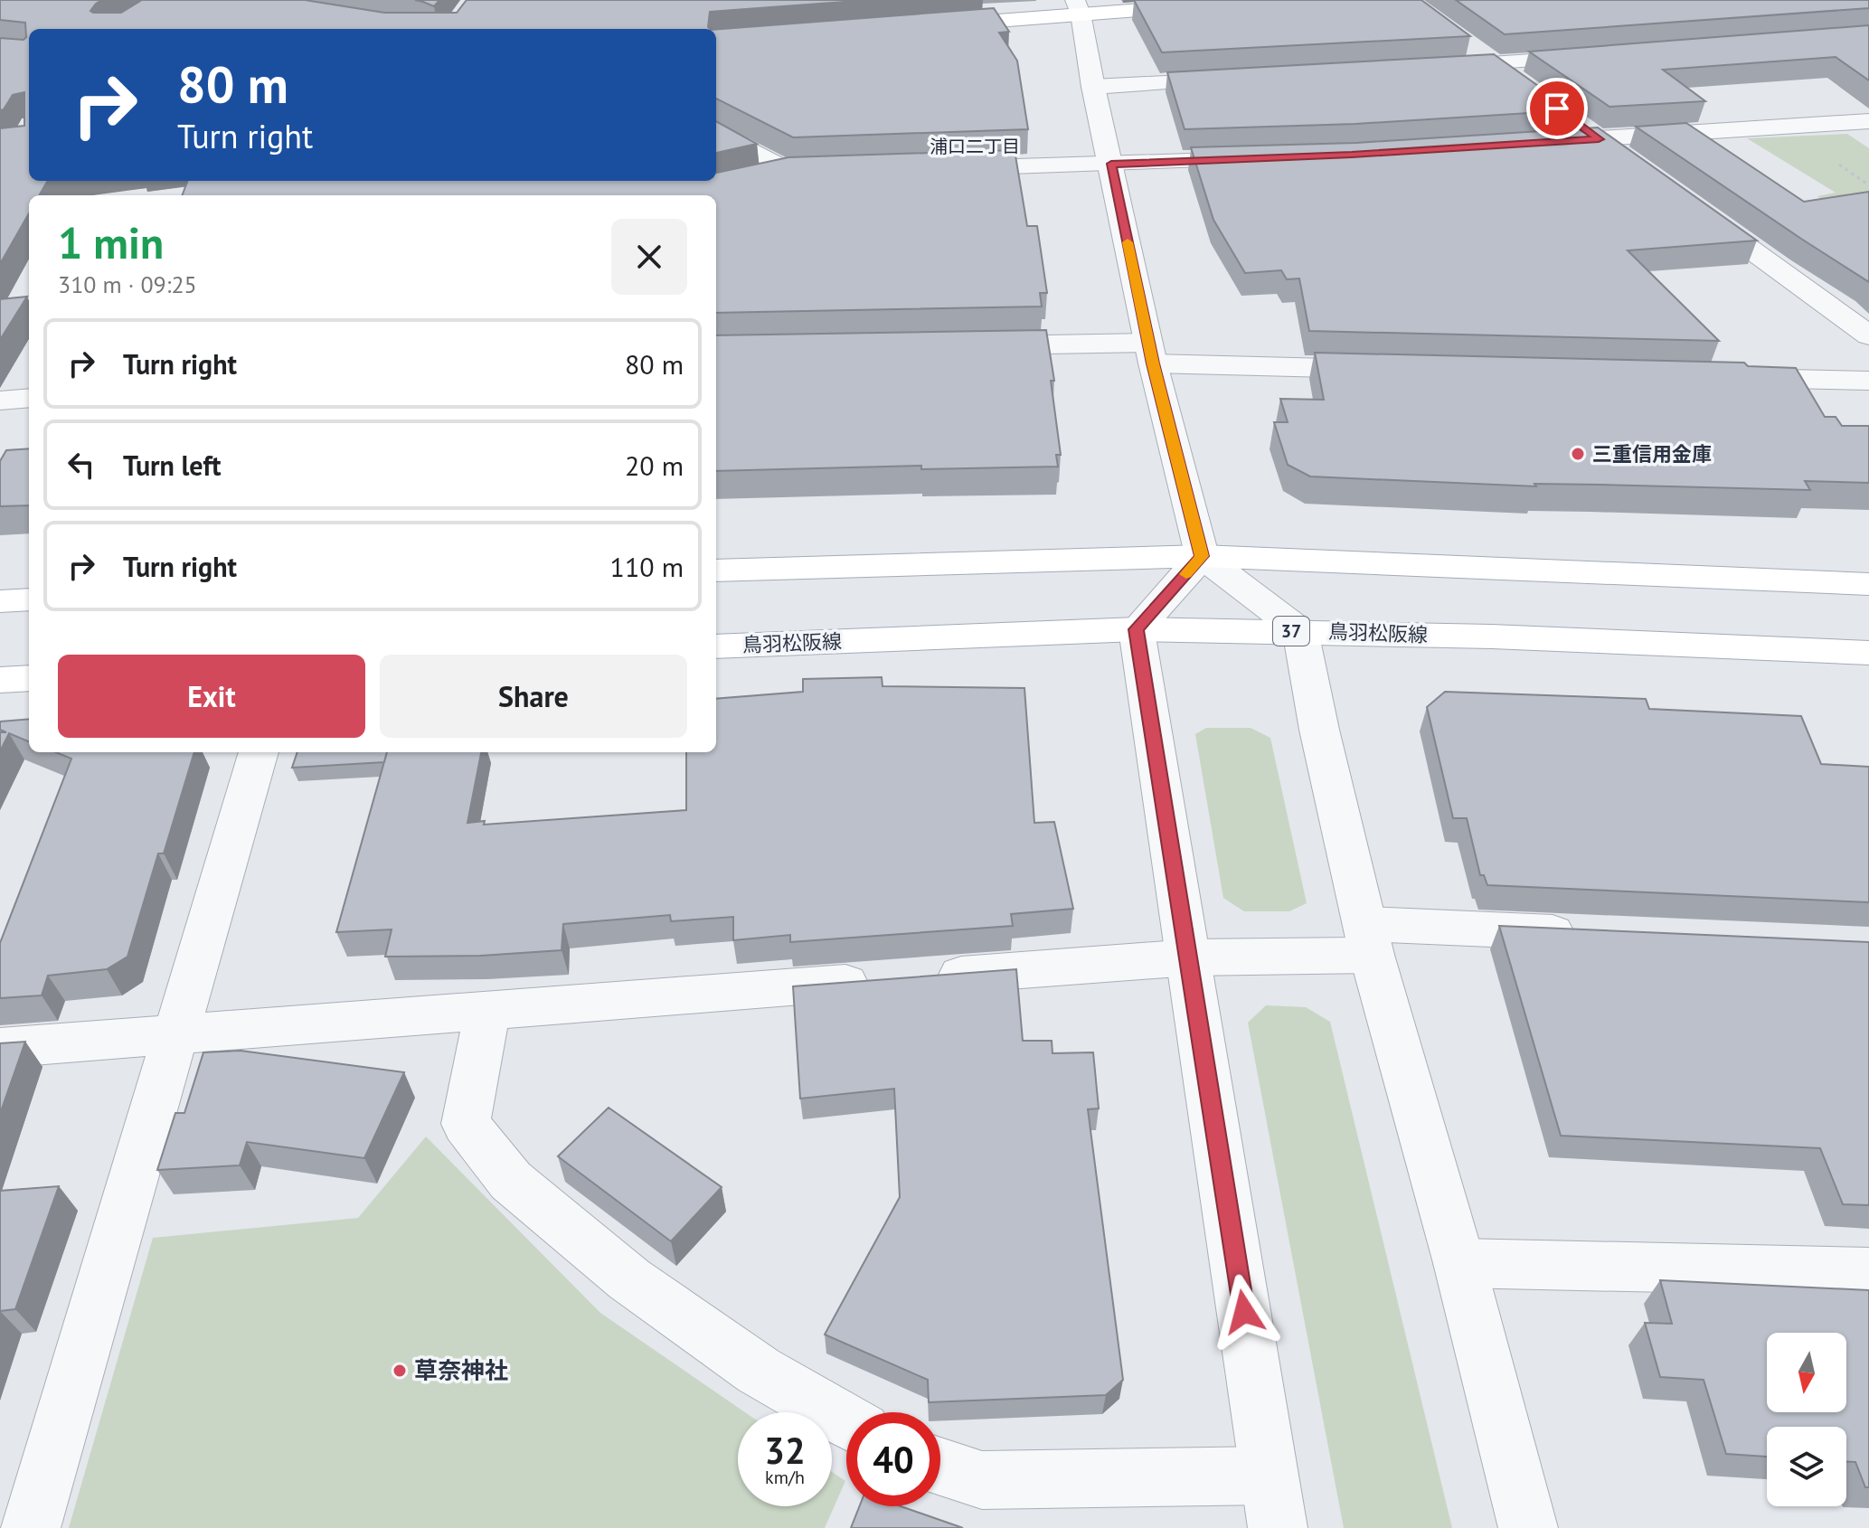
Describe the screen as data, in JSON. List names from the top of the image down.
{
  "streets": {
    "main road": ["37", "鳥羽松阪線"]
  },
  "districts": ["浦口二丁目"],
  "places": ["三重信用金庫", "草奈神社"],
  "north": "bottom",
  "page": {
    "turn": ["80 m", "Turn right"],
    "heading": ["1 min", "310 m · 09:25"],
    "list": [
      {
        "name": "Turn right",
        "value": "80 m"
      },
      {
        "name": "Turn left",
        "value": "20 m"
      },
      {
        "name": "Turn right",
        "value": "110 m"
      }
    ],
    "buttons": ["Exit", "Share"],
    "speed": "32 km/h",
    "limit": "40"
  }
}
